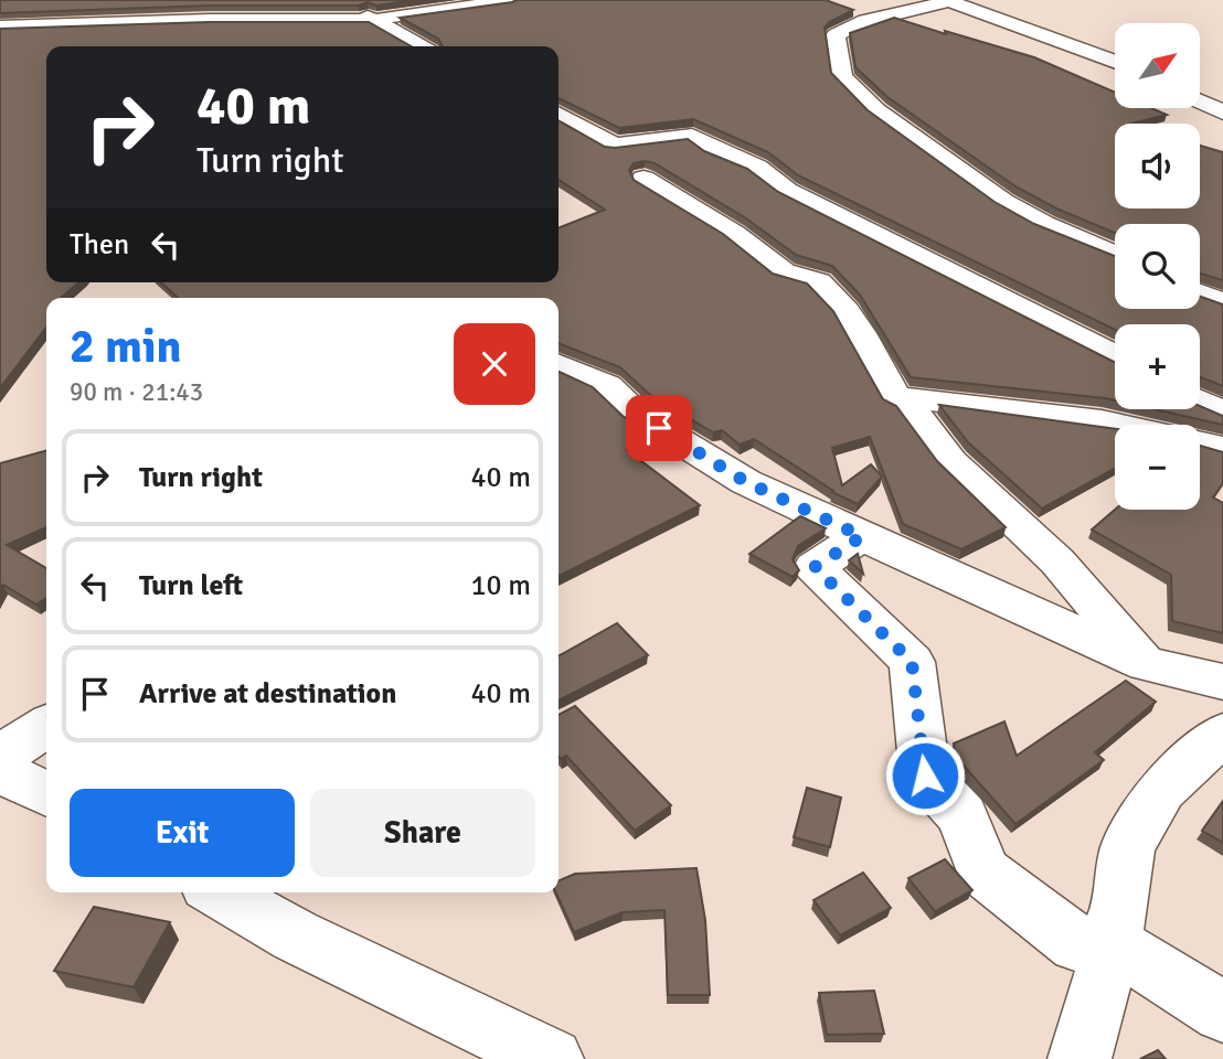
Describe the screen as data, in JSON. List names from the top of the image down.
{
  "north": "top right",
  "page": {
    "map_buttons": ["+", "−"],
    "turn": ["40 m", "Turn right"],
    "then": "Then",
    "heading": ["2 min", "90 m · 21:43"],
    "list": [
      {
        "name": "Turn right",
        "value": "40 m"
      },
      {
        "name": "Turn left",
        "value": "10 m"
      },
      {
        "name": "Arrive at destination",
        "value": "40 m"
      }
    ],
    "buttons": ["Exit", "Share"]
  }
}
